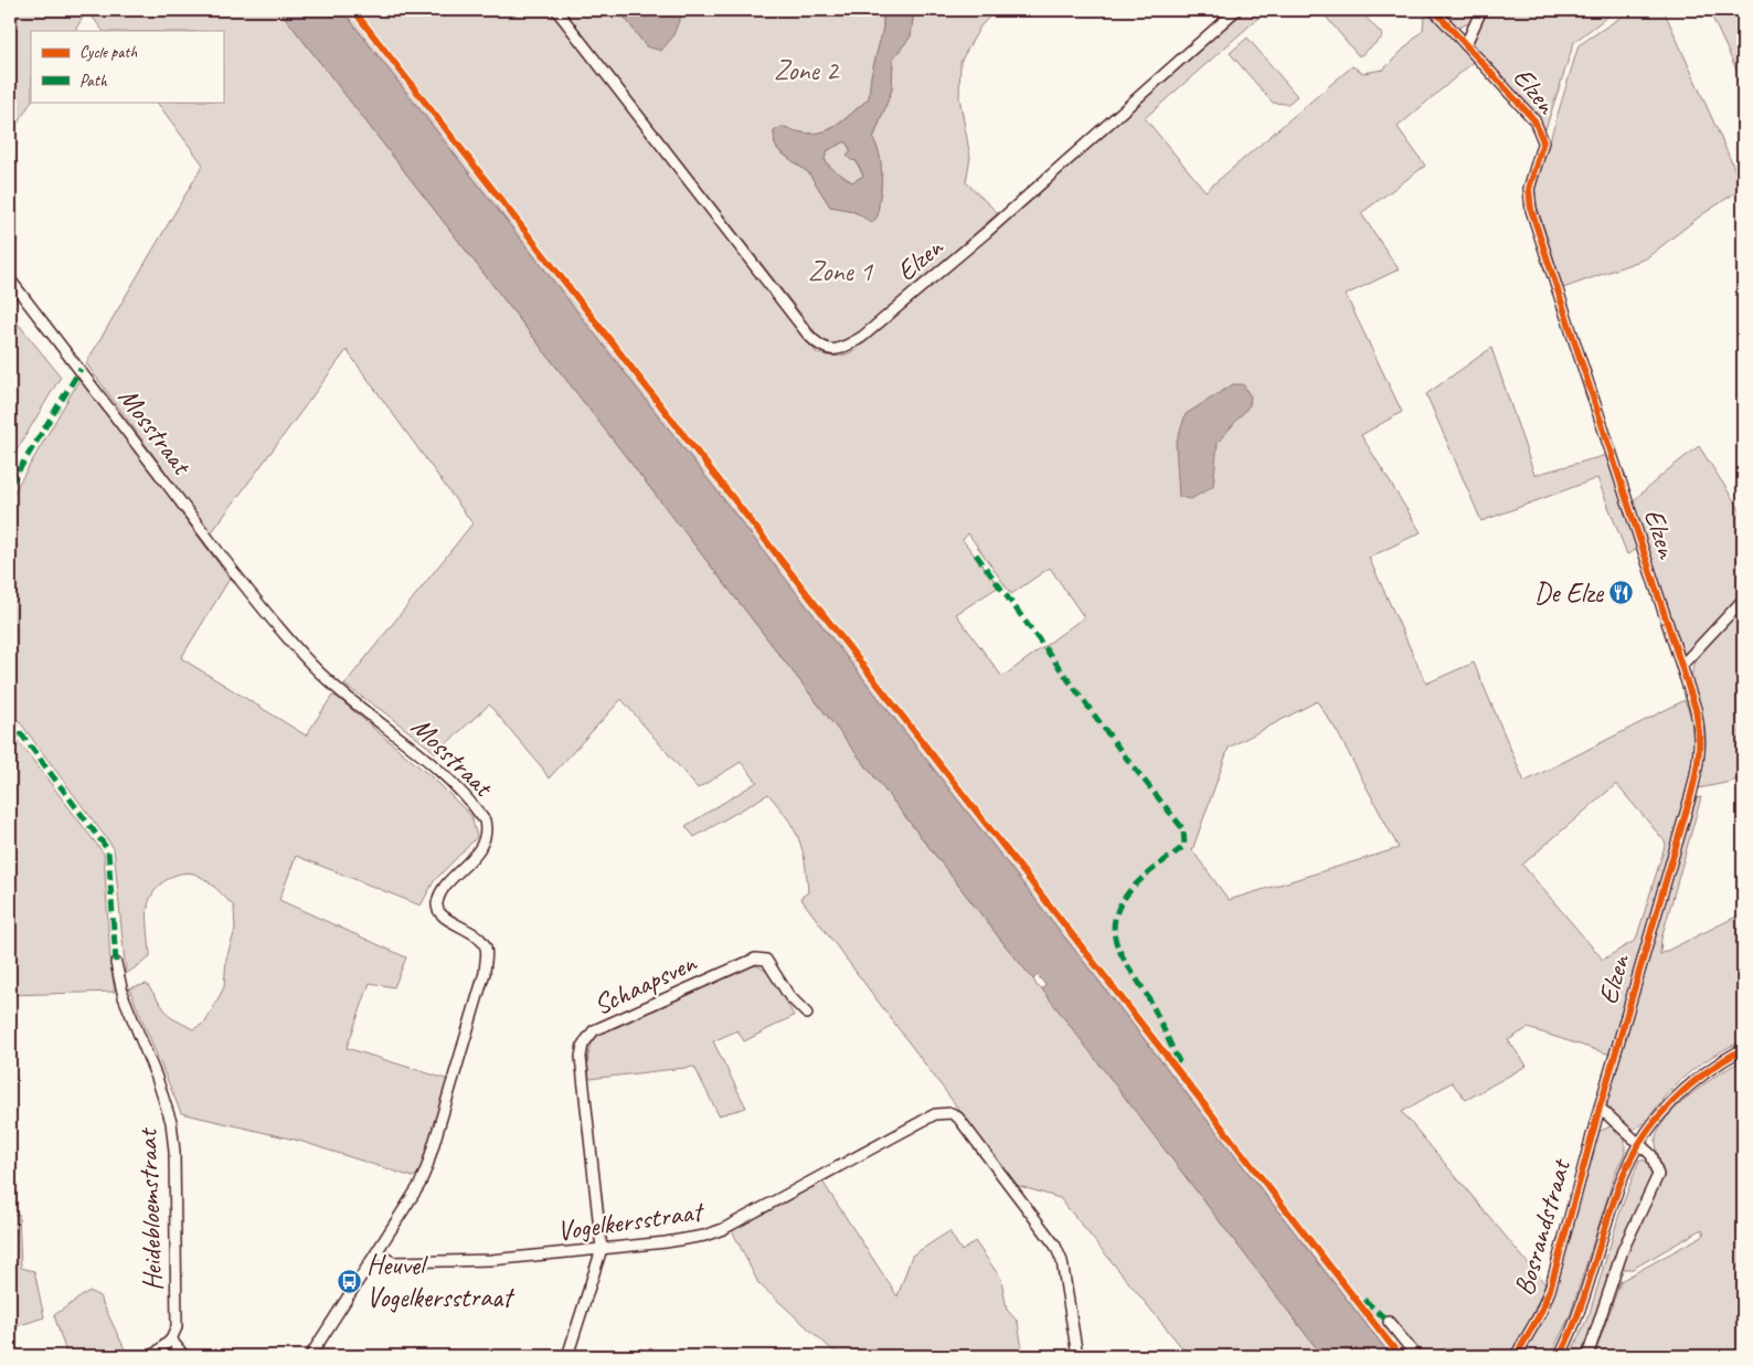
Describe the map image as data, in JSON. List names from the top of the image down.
{
  "streets": {
    "street": [
      "Elzen",
      "Mosstraat",
      "Schaapsven",
      "Heidebloemstraat",
      "Vogelkersstraat",
      "Bosrandstraat"
    ]
  },
  "crossings": [
    ["Elzen", "Bosrandstraat"],
    ["Mosstraat", "Vogelkersstraat"],
    ["Schaapsven", "Vogelkersstraat"]
  ],
  "parks": ["Zone 2", "Zone 1"],
  "places": {
    "restaurant": ["De Elze"],
    "bus stop": ["Heuvel Vogelkersstraat"]
  },
  "legend": ["Cycle path", "Path"]
}
